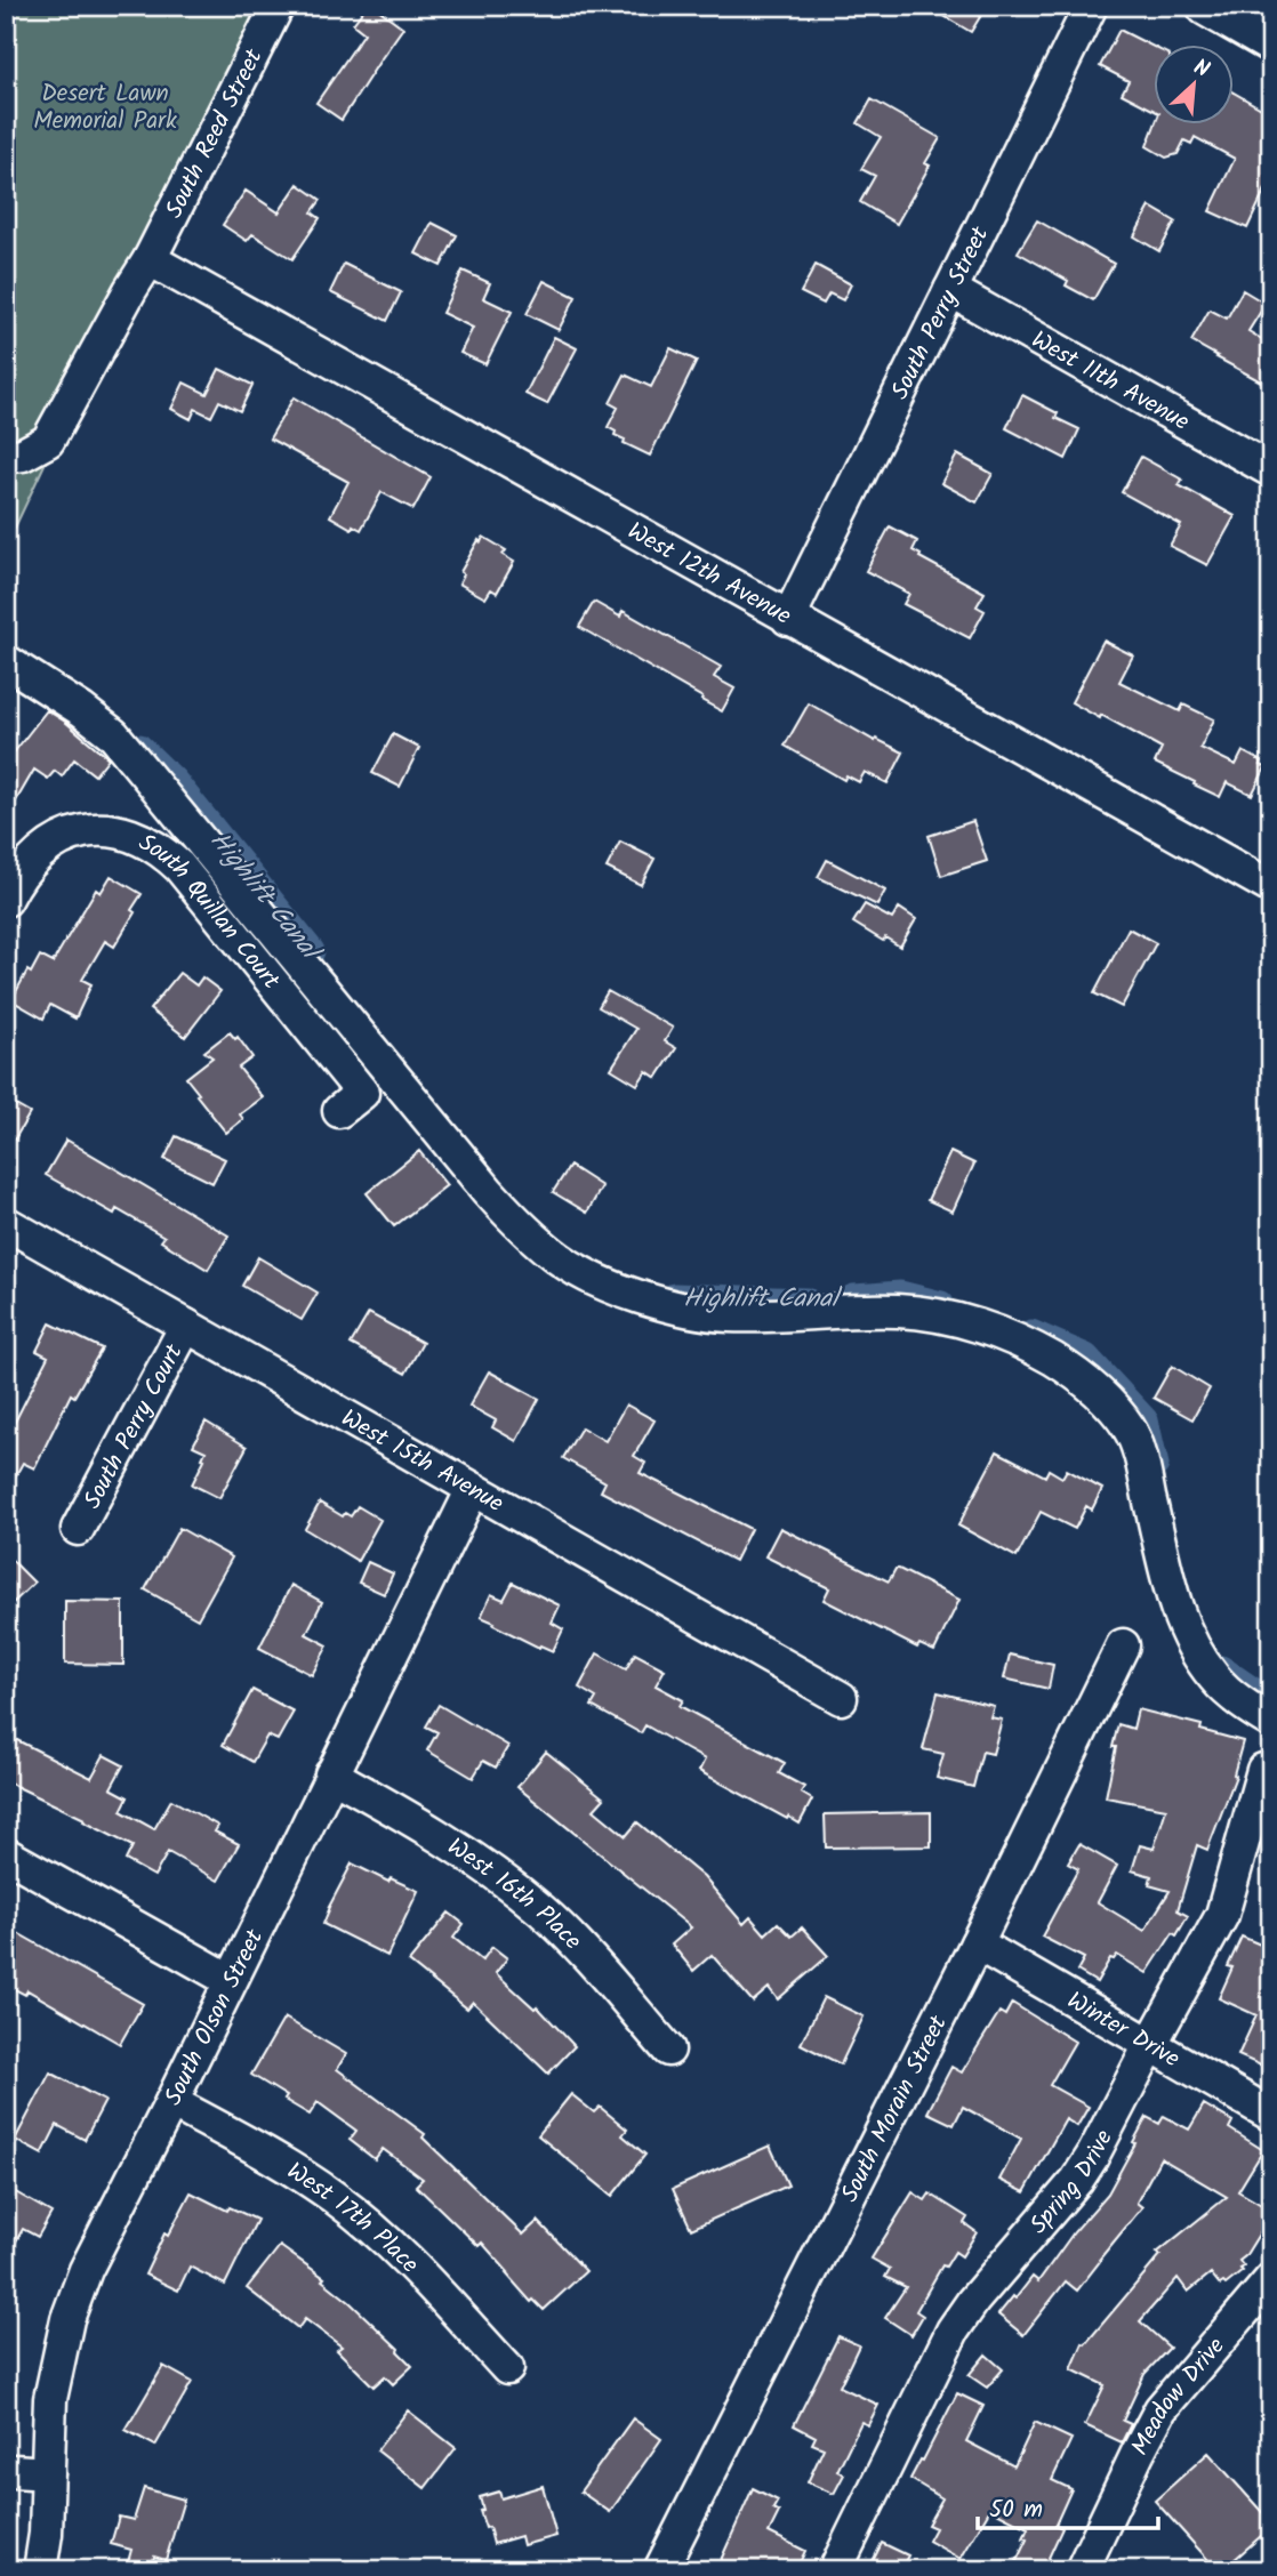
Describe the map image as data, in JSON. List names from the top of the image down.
{
  "streets": {
    "street": [
      "South Reed Street",
      "South Perry Street",
      "West 11th Avenue",
      "West 12th Avenue",
      "South Quillan Court",
      "South Perry Court",
      "West 15th Avenue",
      "West 16th Place",
      "South Olson Street",
      "Winter Drive",
      "South Morain Street",
      "Spring Drive",
      "West 17th Place",
      "Meadow Drive"
    ]
  },
  "crossings": [
    ["South Reed Street", "West 12th Avenue"],
    ["South Perry Street", "West 11th Avenue"],
    ["South Perry Street", "West 12th Avenue"],
    ["South Perry Court", "West 15th Avenue"],
    ["West 15th Avenue", "South Olson Street"],
    ["West 16th Place", "South Olson Street"],
    ["South Olson Street", "West 17th Place"],
    ["Winter Drive", "South Morain Street"],
    ["Winter Drive", "Spring Drive"]
  ],
  "water": ["Highlift Canal"],
  "parks": ["Desert Lawn Memorial Park"],
  "scale_bar": "50 m",
  "north": "top right"
}
